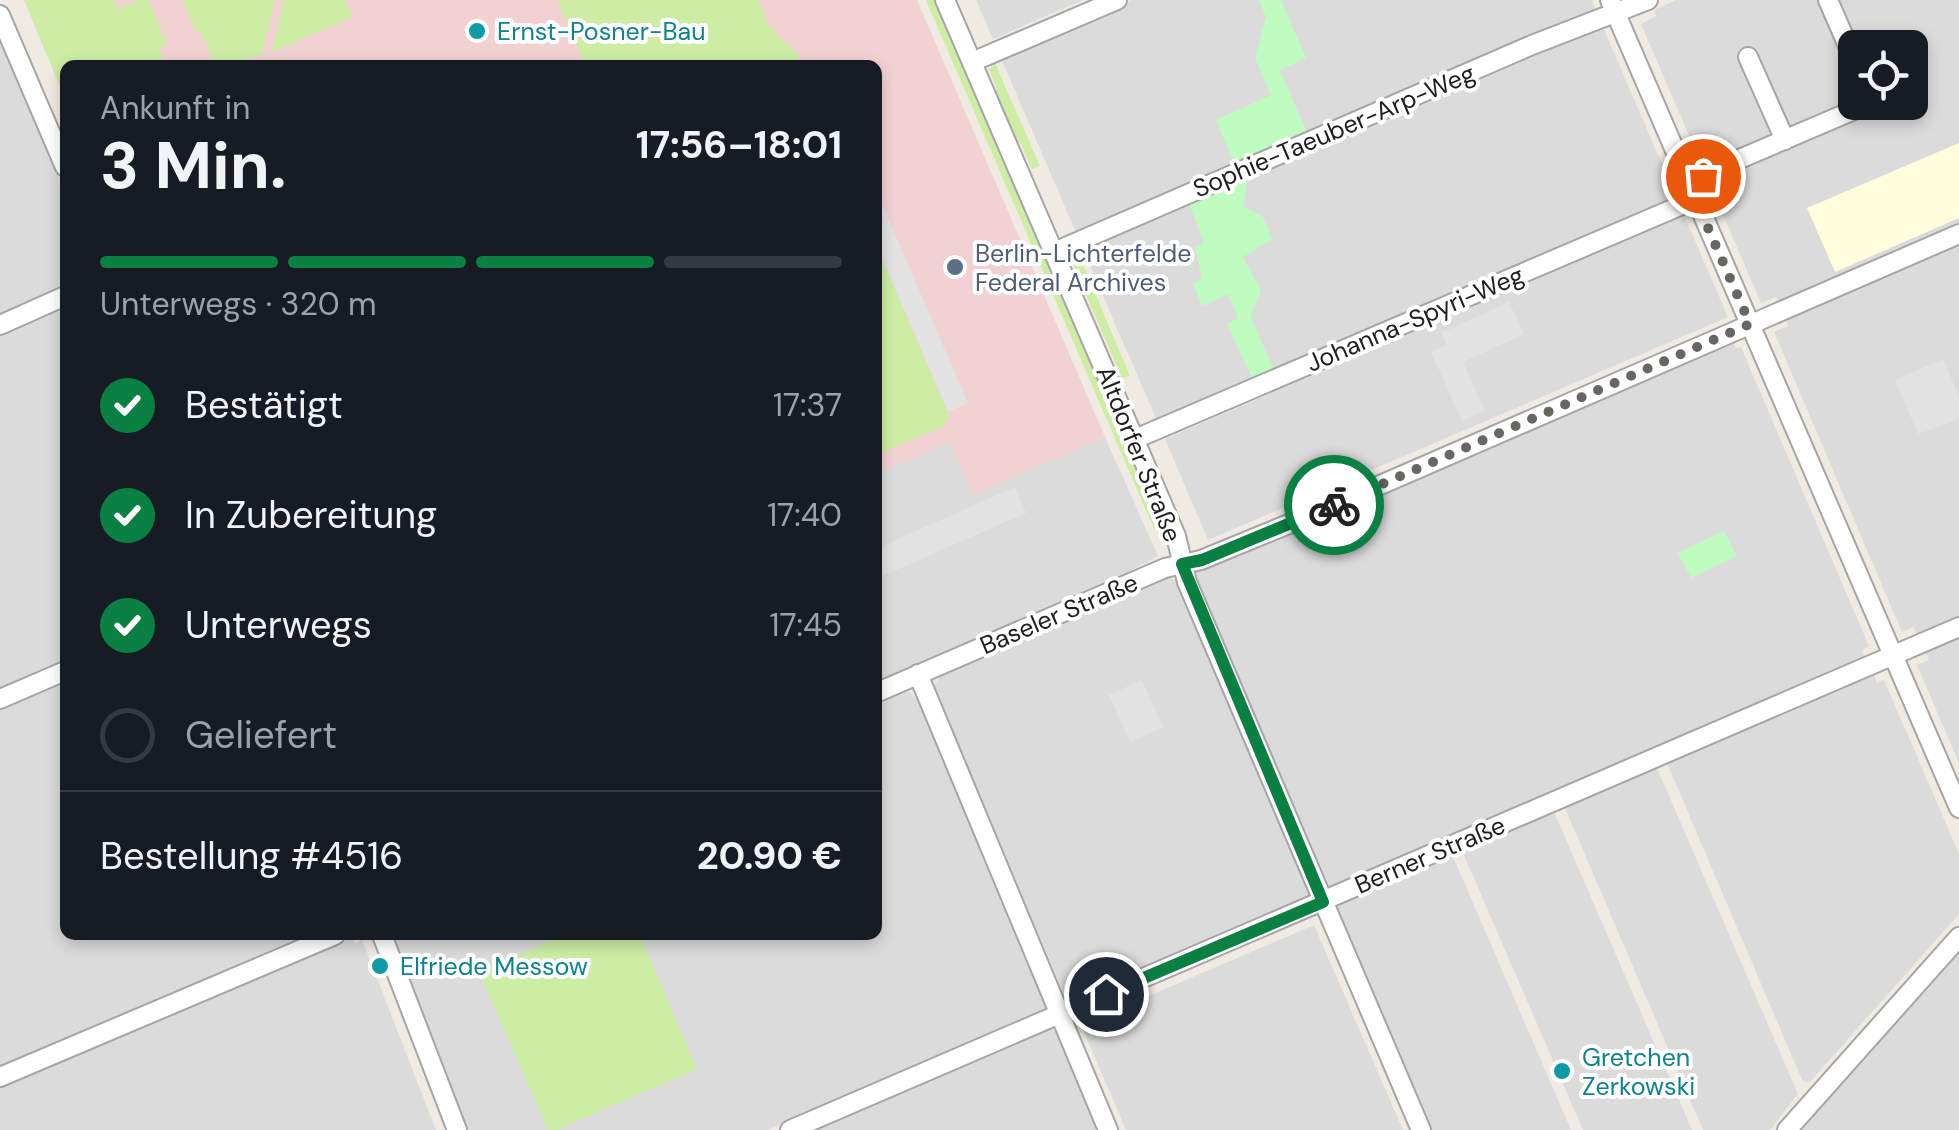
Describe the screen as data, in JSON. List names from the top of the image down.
{
  "streets": {
    "street": [
      "Sophie-Taeuber-Arp-Weg",
      "Johanna-Spyri-Weg",
      "Altdorfer Straße",
      "Baseler Straße",
      "Berner Straße"
    ]
  },
  "crossings": [
    ["Sophie-Taeuber-Arp-Weg", "Altdorfer Straße"],
    ["Johanna-Spyri-Weg", "Altdorfer Straße"],
    ["Altdorfer Straße", "Baseler Straße"],
    ["Altdorfer Straße", "Berner Straße"]
  ],
  "places": [
    "Ernst-Posner-Bau",
    "Berlin-Lichterfelde Federal Archives",
    "Elfriede Messow",
    "Gretchen Zerkowski"
  ],
  "page": {
    "heading": ["3 Min.", "Ankunft in", "17:56–18:01"],
    "panel": ["Bestellung #4516", "20.90 €"],
    "bar": "Unterwegs · 320 m",
    "list": [
      ["Bestätigt", "17:37"],
      ["In Zubereitung", "17:40"],
      ["Unterwegs", "17:45"],
      "Geliefert"
    ]
  }
}
